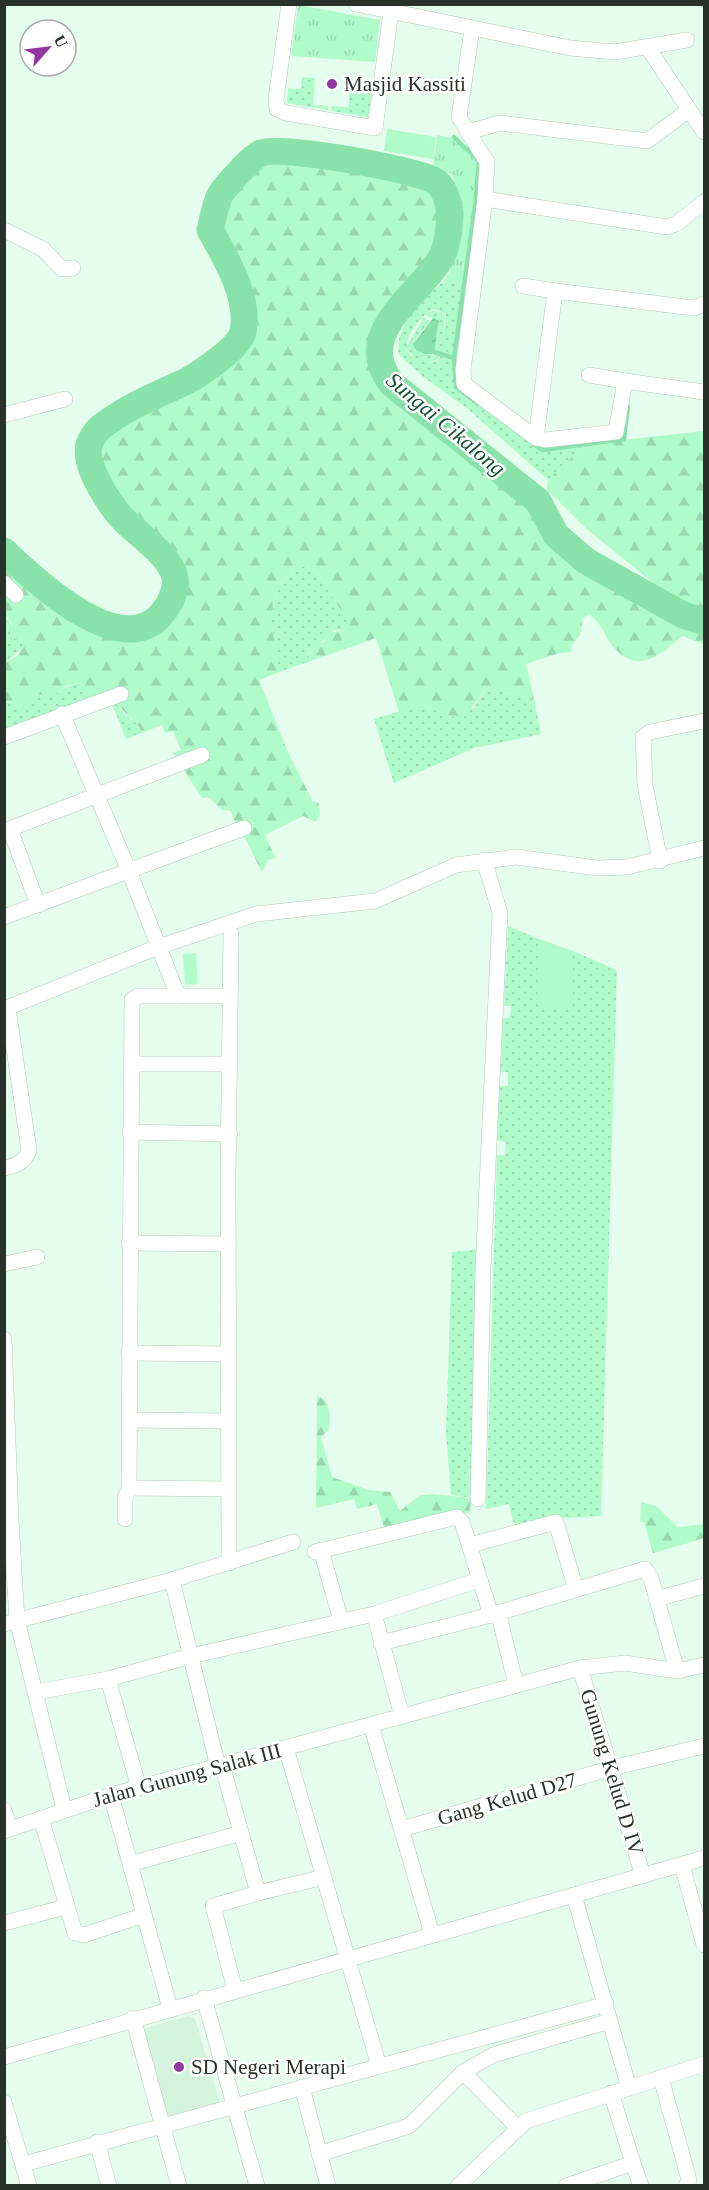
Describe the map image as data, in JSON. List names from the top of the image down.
{
  "streets": {
    "street": ["Gunung Kelud D IV", "Jalan Gunung Salak III", "Gang Kelud D27"]
  },
  "crossings": [
    ["Gunung Kelud D IV", "Jalan Gunung Salak III"],
    ["Gunung Kelud D IV", "Gang Kelud D27"]
  ],
  "water": ["Sungai Cikalong"],
  "places": ["Masjid Kassiti", "SD Negeri Merapi"],
  "north": "top right"
}
